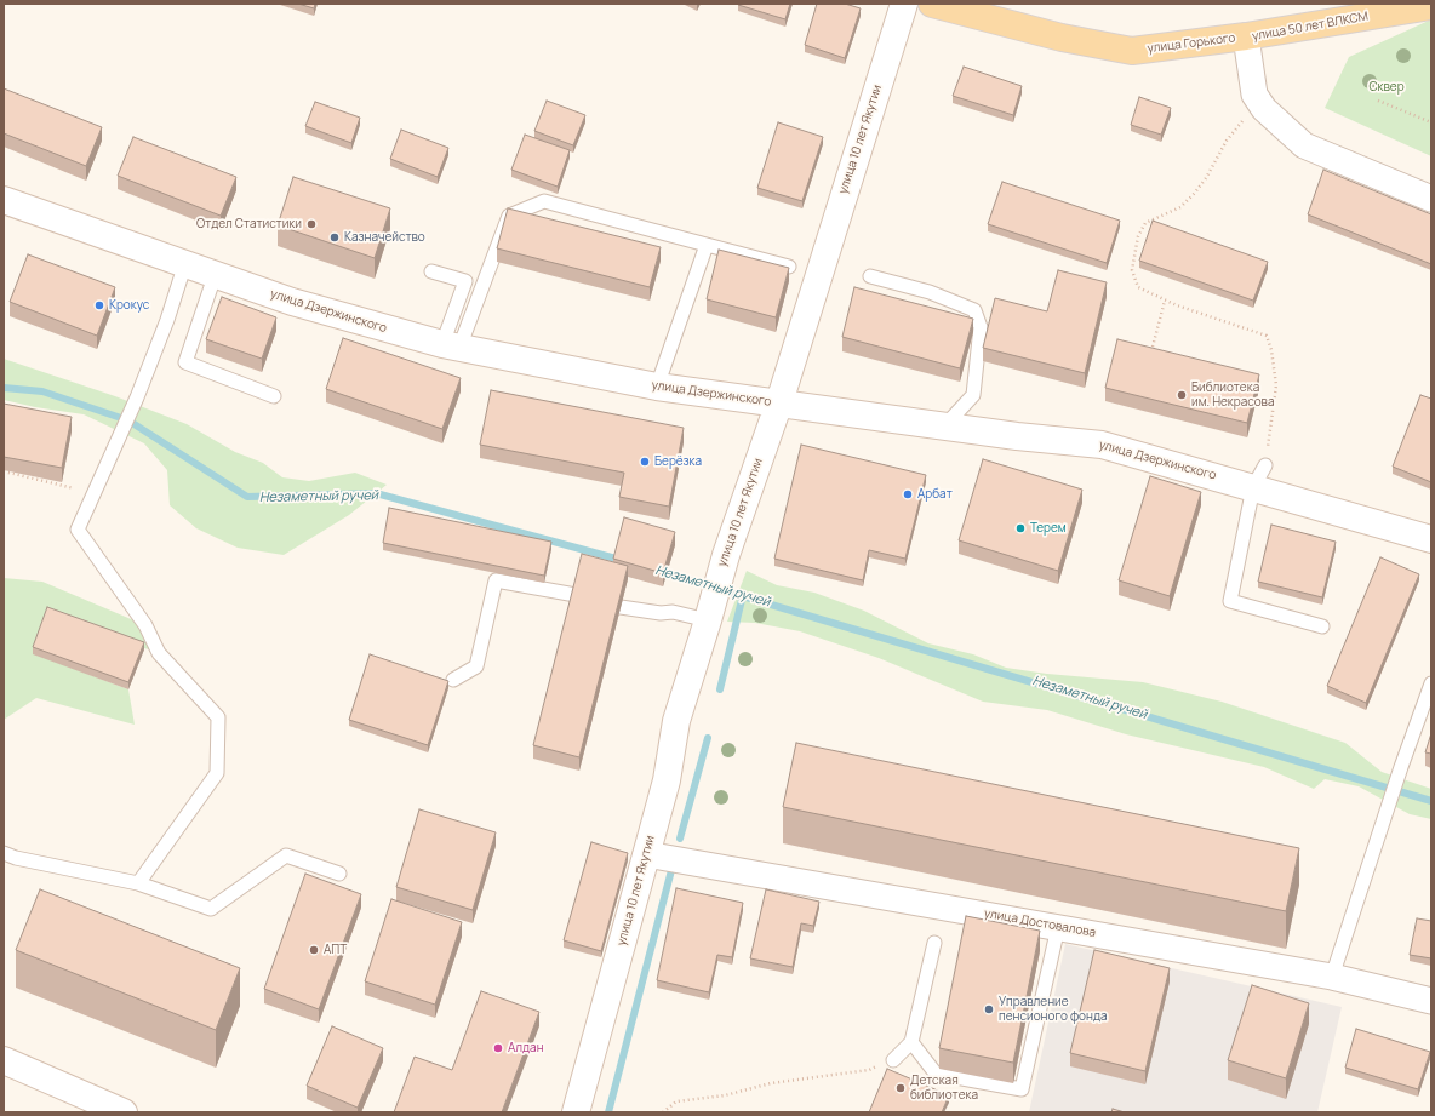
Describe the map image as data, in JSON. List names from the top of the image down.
{
  "streets": {
    "main road": ["улица 50 лет ВЛКСМ", "улица Горького"],
    "street": ["улица 10 лет Якутии", "улица Дзержинского", "улица Достовалова"]
  },
  "crossings": [
    ["улица 50 лет ВЛКСМ", "улица Горького"],
    ["улица 10 лет Якутии", "улица Дзержинского"],
    ["улица 10 лет Якутии", "улица Достовалова"]
  ],
  "water": ["Незаметный ручей"],
  "parks": ["Сквер"],
  "places": [
    "Отдел Статистики",
    "Казначейство",
    "Крокус",
    "Библиотека им. Некрасова",
    "Берёзка",
    "Арбат",
    "Терем",
    "АПТ",
    "Управление пенсионого фонда",
    "Алдан",
    "Детская библиотека"
  ]
}
